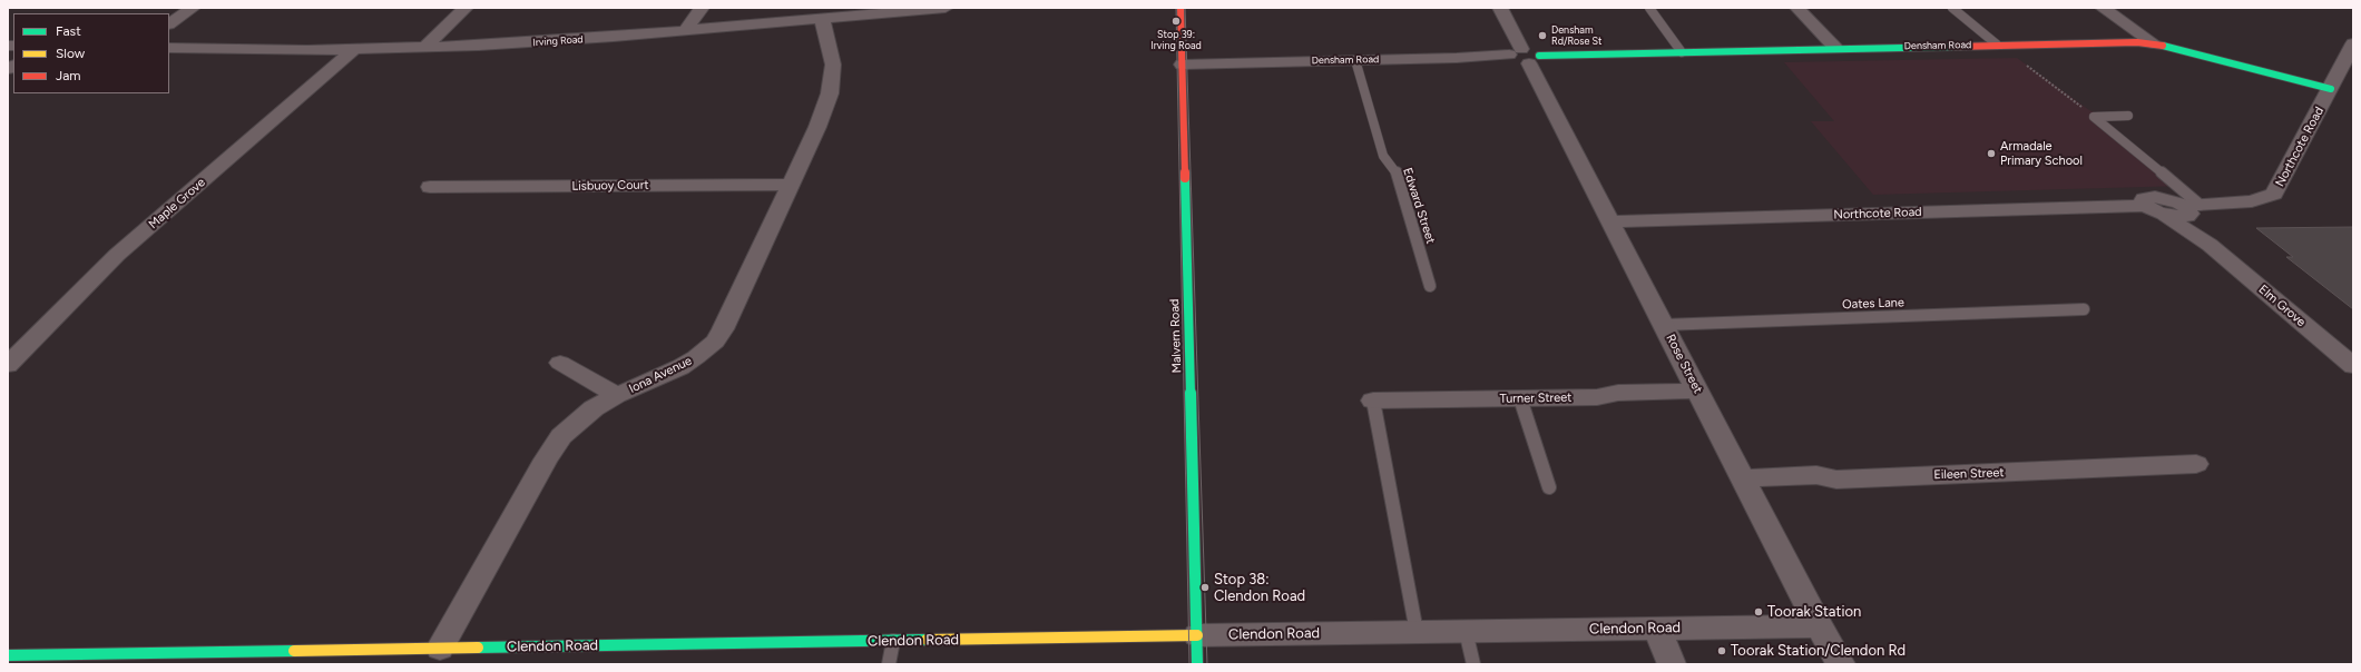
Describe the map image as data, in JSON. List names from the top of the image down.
{
  "streets": {
    "street": [
      "Irving Road",
      "Densham Road",
      "Northcote Road",
      "Lisbuoy Court",
      "Maple Grove",
      "Elm Grove",
      "Malvern Road",
      "Rose Street",
      "Iona Avenue",
      "Turner Street",
      "Eileen Street",
      "Clendon Road"
    ],
    "lane": ["Edward Street", "Oates Lane"]
  },
  "crossings": [
    ["Irving Road", "Maple Grove"],
    ["Irving Road", "Iona Avenue"],
    ["Densham Road", "Northcote Road"],
    ["Densham Road", "Edward Street"],
    ["Densham Road", "Malvern Road"],
    ["Densham Road", "Rose Street"],
    ["Northcote Road", "Elm Grove"],
    ["Northcote Road", "Rose Street"],
    ["Lisbuoy Court", "Iona Avenue"],
    ["Oates Lane", "Rose Street"],
    ["Malvern Road", "Clendon Road"],
    ["Rose Street", "Turner Street"],
    ["Rose Street", "Eileen Street"],
    ["Rose Street", "Clendon Road"],
    ["Iona Avenue", "Clendon Road"]
  ],
  "places": [
    "Stop 39: Irving Road",
    "Densham Rd/Rose St",
    "Armadale Primary School",
    "Stop 38: Clendon Road",
    "Toorak Station",
    "Toorak Station/Clendon Rd"
  ],
  "legend": ["Fast", "Slow", "Jam"]
}
